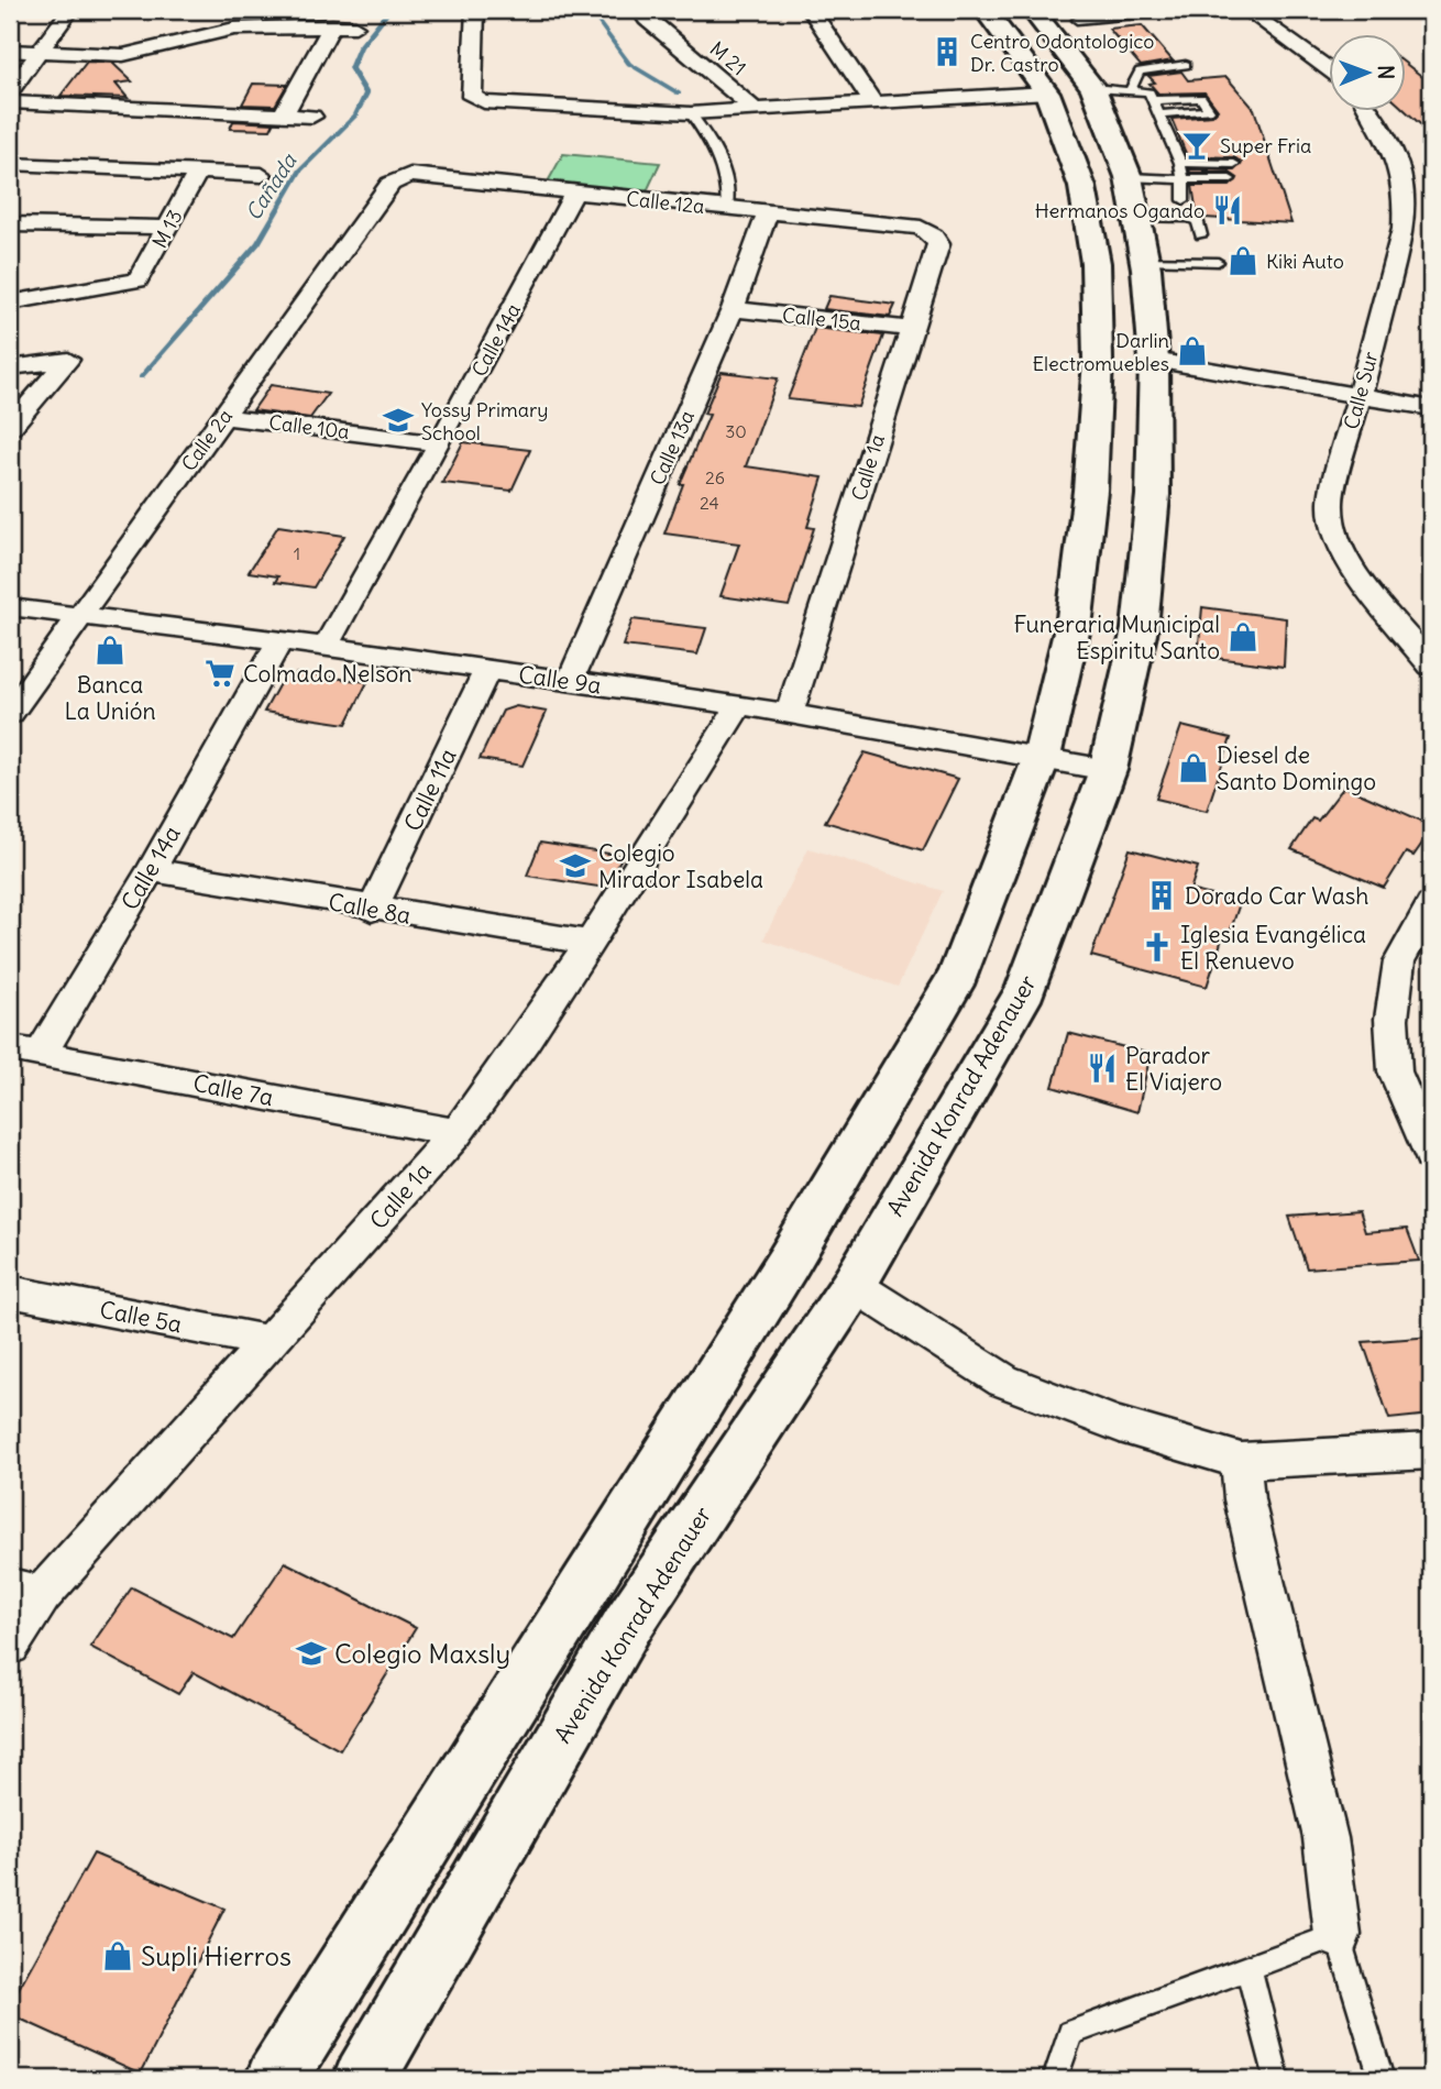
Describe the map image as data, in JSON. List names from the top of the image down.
{
  "streets": {
    "main road": ["Avenida Konrad Adenauer"],
    "street": [
      "M 21",
      "Calle 12a",
      "M 13",
      "Calle 15a",
      "Calle 14a",
      "Calle Sur",
      "Calle 10a",
      "Calle 2a",
      "Calle 13a",
      "Calle 1a",
      "Calle 9a",
      "Calle 11a",
      "Calle 8a",
      "Calle 7a",
      "Calle 5a"
    ]
  },
  "crossings": [
    ["Calle 12a", "Calle 14a"],
    ["Calle 12a", "Calle 2a"],
    ["Calle 12a", "Calle 13a"],
    ["Calle 12a", "Calle 1a"],
    ["Calle 15a", "Calle 13a"],
    ["Calle 15a", "Calle 1a"],
    ["Calle 14a", "Calle 10a"],
    ["Calle 14a", "Calle 9a"],
    ["Calle 14a", "Calle 8a"],
    ["Calle 14a", "Calle 7a"],
    ["Calle 10a", "Calle 2a"],
    ["Calle 2a", "Calle 9a"],
    ["Calle 13a", "Calle 9a"],
    ["Calle 1a", "Calle 9a"],
    ["Calle 1a", "Calle 8a"],
    ["Calle 1a", "Calle 7a"],
    ["Calle 1a", "Calle 5a"],
    ["Calle 9a", "Calle 11a"],
    ["Calle 9a", "Avenida Konrad Adenauer"],
    ["Calle 11a", "Calle 8a"]
  ],
  "water": ["Cañada"],
  "places": {
    "building": ["Centro Odontologico Dr. Castro", "Dorado Car Wash"],
    "bar": ["Super Fria"],
    "restaurant": ["Hermanos Ogando", "Parador El Viajero"],
    "shop": [
      "Kiki Auto",
      "Darlin Electromuebles",
      "Funeraria Municipal Espiritu Santo",
      "Banca La Unión",
      "Diesel de Santo Domingo",
      "Supli Hierros"
    ],
    "school or university": ["Yossy Primary School", "Colegio Mirador Isabela", "Colegio Maxsly"],
    "supermarket": ["Colmado Nelson"],
    "church": ["Iglesia Evangélica El Renuevo"]
  },
  "house_numbers": [
    "30",
    "26",
    "24",
    "1"
  ],
  "north": "right"
}
